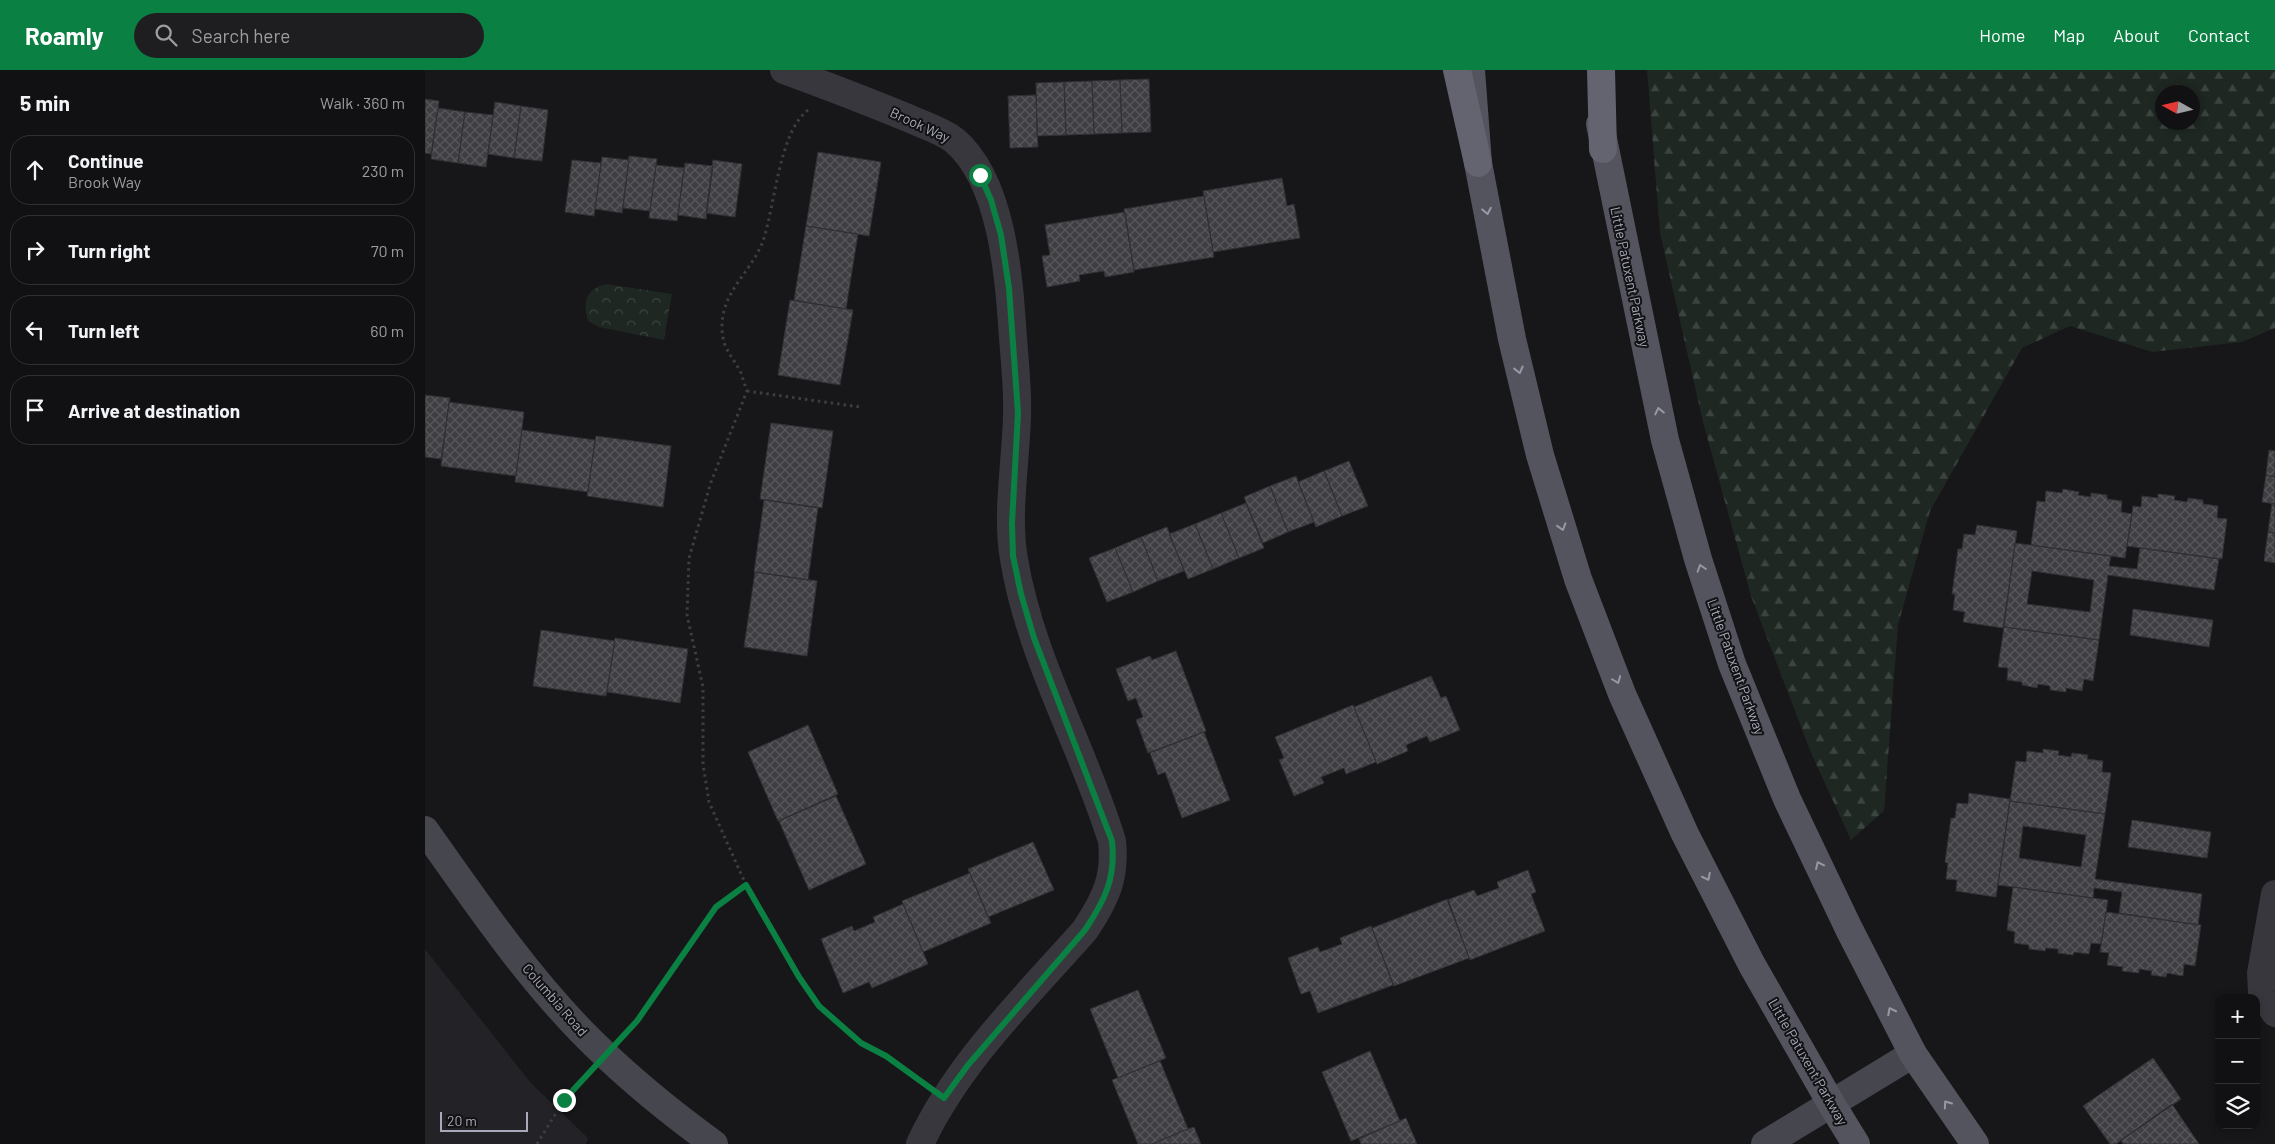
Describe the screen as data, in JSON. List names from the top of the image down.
{
  "streets": {
    "main road": ["Little Patuxent Parkway", "Columbia Road"],
    "street": ["Brook Way"]
  },
  "scale_bar": "20 m",
  "north": "left",
  "page": {
    "header": "Roamly",
    "search": "Search here",
    "nav": [
      "Home",
      "Map",
      "About",
      "Contact"
    ],
    "heading": ["5 min", "Walk · 360 m"],
    "list": [
      ["Continue", "Brook Way", "230 m"],
      ["Turn right", "70 m"],
      ["Turn left", "60 m"],
      "Arrive at destination"
    ],
    "map_buttons": ["+", "−"],
    "scale": "20 m"
  }
}
